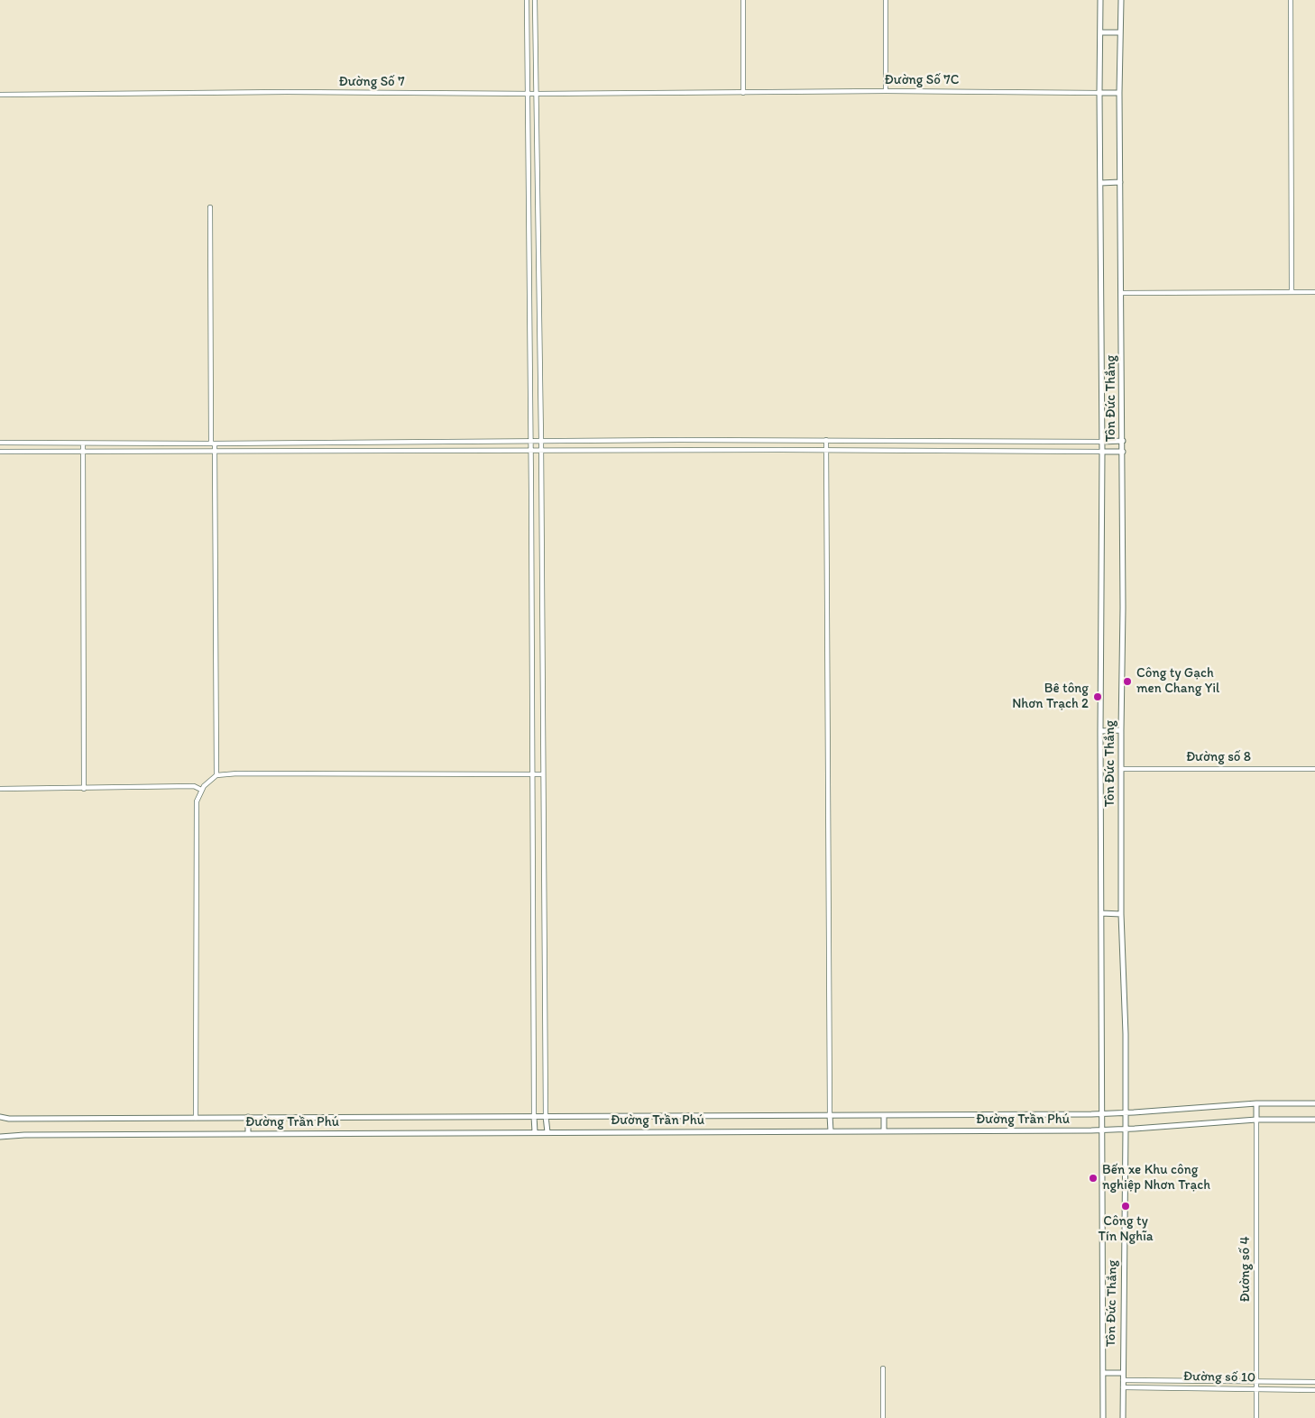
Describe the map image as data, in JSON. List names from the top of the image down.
{
  "streets": {
    "main road": ["Tôn Đức Thắng", "Đường Trần Phú"],
    "street": [
      "Đường Số 7C",
      "Đường Số 7",
      "Đường số 8",
      "Đường số 4",
      "Đường số 10"
    ]
  },
  "crossings": [
    ["Đường Số 7C", "Đường Số 7"],
    ["Đường Số 7C", "Tôn Đức Thắng"],
    ["Tôn Đức Thắng", "Đường số 8"],
    ["Tôn Đức Thắng", "Đường Trần Phú"],
    ["Tôn Đức Thắng", "Đường số 10"],
    ["Đường Trần Phú", "Đường số 4"],
    ["Đường số 4", "Đường số 10"]
  ],
  "places": [
    "Công ty Gạch men Chang Yil",
    "Bê tông Nhơn Trạch 2",
    "Bến xe Khu công nghiệp Nhơn Trạch",
    "Công ty Tín Nghĩa"
  ]
}
